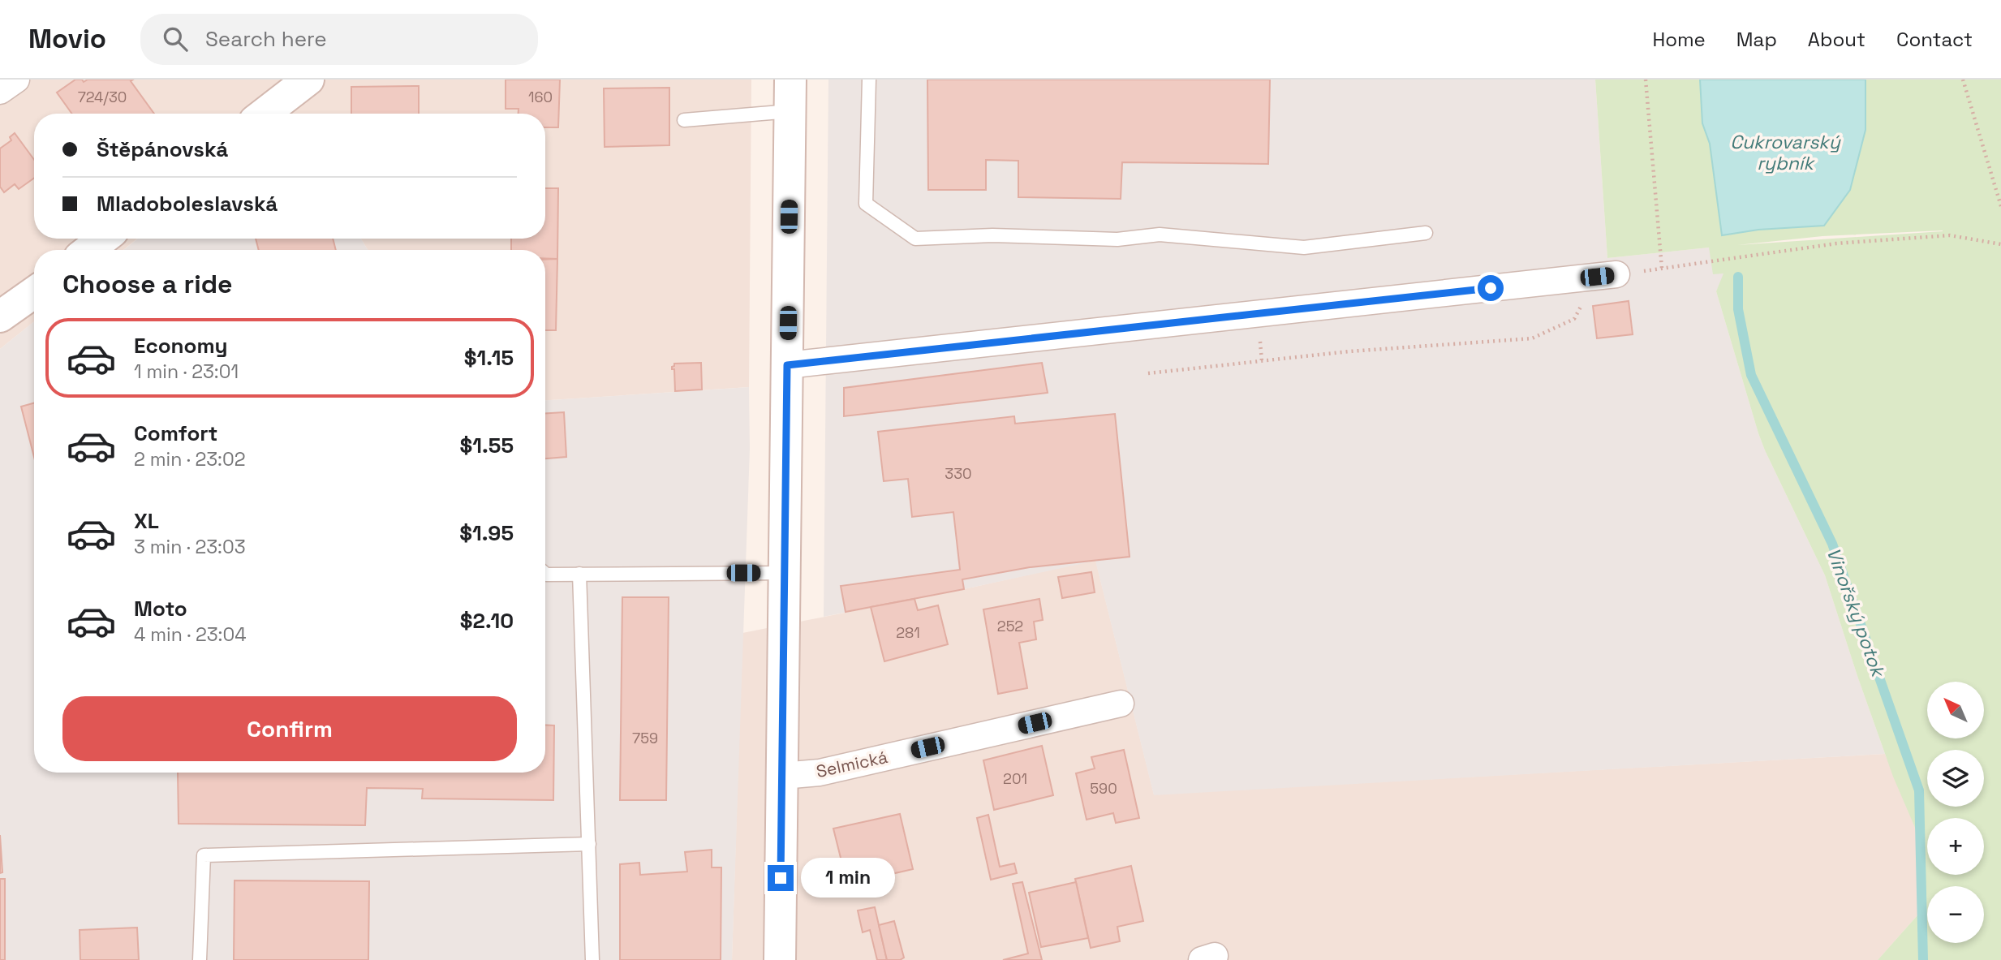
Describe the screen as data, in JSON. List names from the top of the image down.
{
  "streets": {
    "street": ["Selmická"]
  },
  "water": ["Cukrovarský rybník", "Vinořský potok"],
  "house_numbers": [
    "724/30",
    "160",
    "330",
    "252",
    "281",
    "759",
    "201",
    "590"
  ],
  "north": "top left",
  "page": {
    "header": "Movio",
    "search": "Search here",
    "nav": [
      "Home",
      "Map",
      "About",
      "Contact"
    ],
    "banner": ["Štěpánovská", "Mladoboleslavská"],
    "heading": "Choose a ride",
    "list": [
      {
        "name": "Economy",
        "note": "1 min · 23:01",
        "value": "$1.15"
      },
      {
        "name": "Comfort",
        "note": "2 min · 23:02",
        "value": "$1.55"
      },
      {
        "name": "XL",
        "note": "3 min · 23:03",
        "value": "$1.95"
      },
      {
        "name": "Moto",
        "note": "4 min · 23:04",
        "value": "$2.10"
      }
    ],
    "map_buttons": ["+", "−"],
    "buttons": "Confirm",
    "bubble": "1 min"
  }
}
